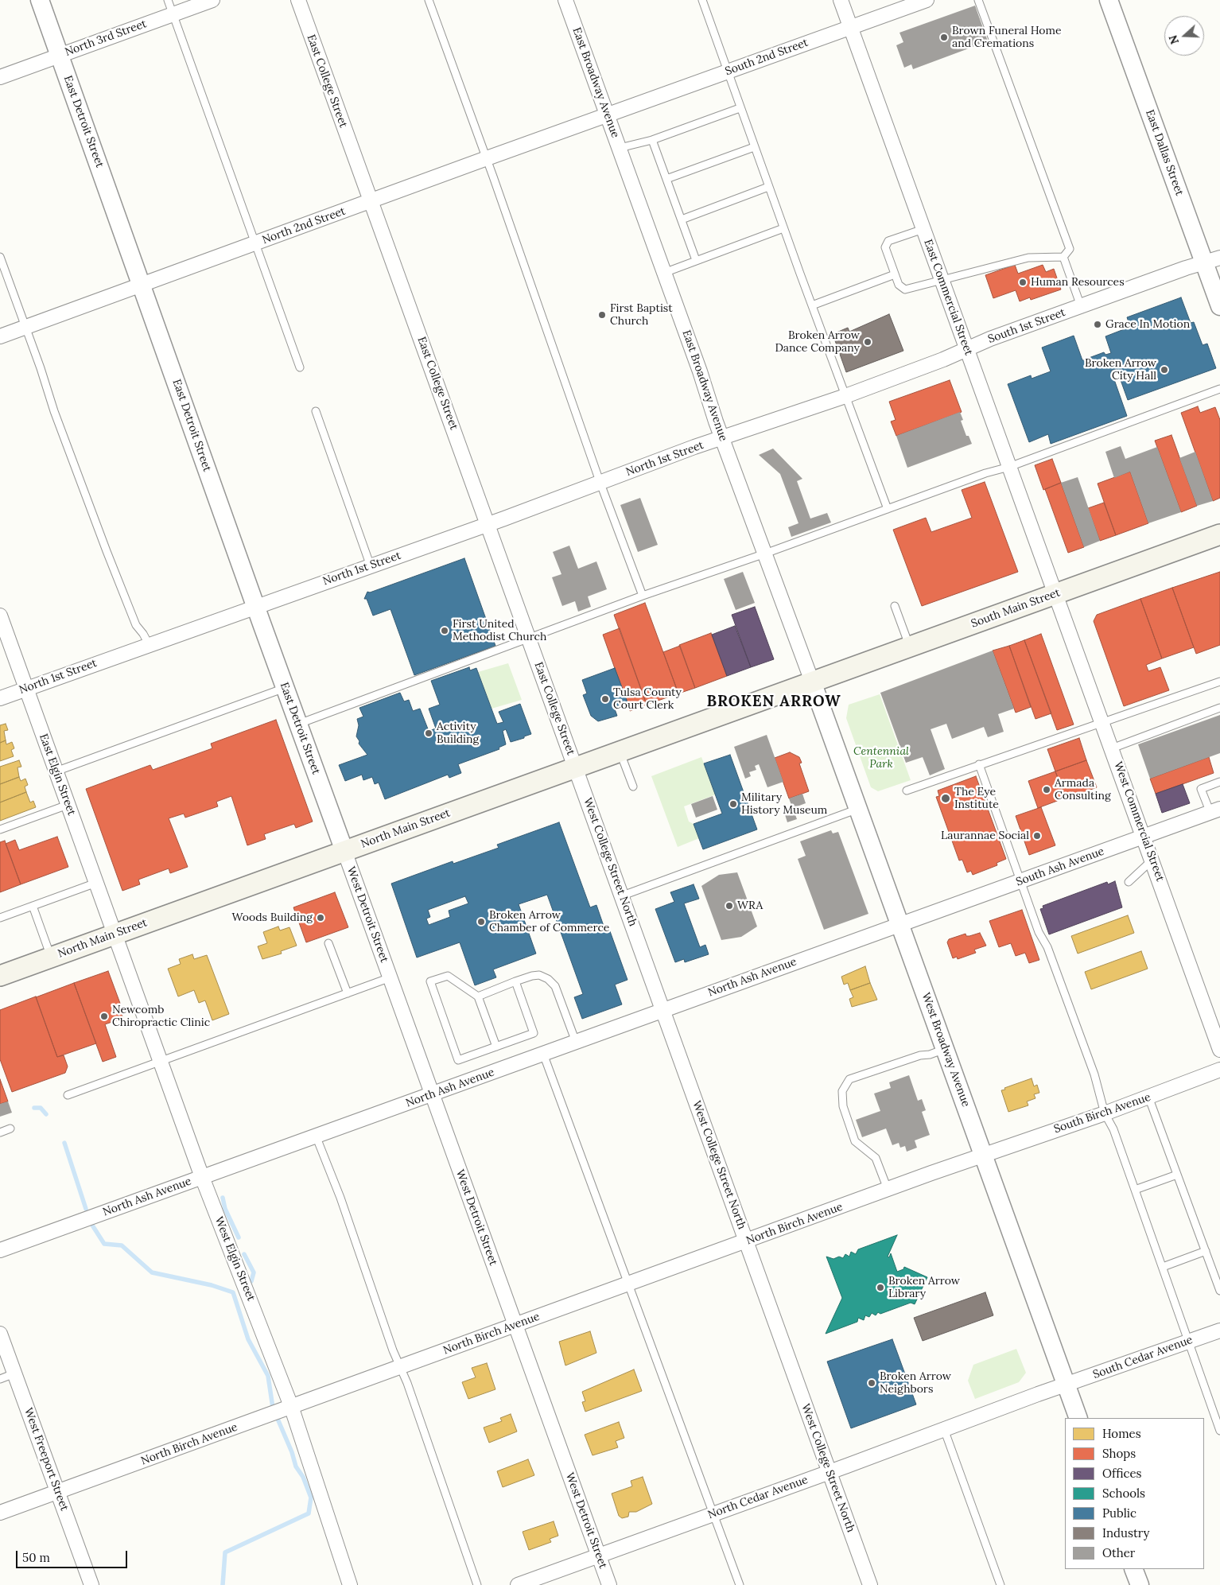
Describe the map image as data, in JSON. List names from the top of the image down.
{
  "streets": {
    "main road": ["South Main Street", "North Main Street"],
    "street": [
      "North 3rd Street",
      "South 2nd Street",
      "East College Street",
      "East Broadway Avenue",
      "East Detroit Street",
      "East Dallas Street",
      "North 2nd Street",
      "East Commercial Street",
      "South 1st Street",
      "North 1st Street",
      "East Elgin Street",
      "West Commercial Street",
      "West College Street North",
      "South Ash Avenue",
      "West Detroit Street",
      "North Ash Avenue",
      "West Broadway Avenue",
      "South Birch Avenue",
      "North Birch Avenue",
      "West Elgin Street",
      "South Cedar Avenue",
      "West Freeport Street",
      "North Cedar Avenue"
    ]
  },
  "crossings": [
    ["North 3rd Street", "East Detroit Street"],
    ["South 2nd Street", "East Broadway Avenue"],
    ["South 2nd Street", "North 2nd Street"],
    ["South 2nd Street", "East Commercial Street"],
    ["East College Street", "North 2nd Street"],
    ["East College Street", "North 1st Street"],
    ["East College Street", "North Main Street"],
    ["East College Street", "West College Street North"],
    ["East Broadway Avenue", "North 2nd Street"],
    ["East Broadway Avenue", "South 1st Street"],
    ["East Broadway Avenue", "North 1st Street"],
    ["East Broadway Avenue", "South Main Street"],
    ["East Broadway Avenue", "North Main Street"],
    ["East Broadway Avenue", "West Broadway Avenue"],
    ["East Detroit Street", "North 2nd Street"],
    ["East Detroit Street", "North 1st Street"],
    ["East Detroit Street", "North Main Street"],
    ["East Detroit Street", "West Detroit Street"],
    ["East Dallas Street", "South 1st Street"],
    ["East Commercial Street", "South 1st Street"],
    ["East Commercial Street", "South Main Street"],
    ["East Commercial Street", "West Commercial Street"],
    ["South 1st Street", "North 1st Street"],
    ["North 1st Street", "East Elgin Street"],
    ["South Main Street", "West Commercial Street"],
    ["South Main Street", "North Main Street"],
    ["South Main Street", "West Broadway Avenue"],
    ["East Elgin Street", "North Main Street"],
    ["East Elgin Street", "West Elgin Street"],
    ["West Commercial Street", "South Ash Avenue"],
    ["North Main Street", "West College Street North"],
    ["North Main Street", "West Detroit Street"],
    ["North Main Street", "West Broadway Avenue"],
    ["North Main Street", "West Elgin Street"],
    ["West College Street North", "North Ash Avenue"],
    ["West College Street North", "North Birch Avenue"],
    ["West College Street North", "North Cedar Avenue"],
    ["South Ash Avenue", "North Ash Avenue"],
    ["South Ash Avenue", "West Broadway Avenue"],
    ["West Detroit Street", "North Ash Avenue"],
    ["West Detroit Street", "North Birch Avenue"],
    ["West Detroit Street", "North Cedar Avenue"],
    ["North Ash Avenue", "West Broadway Avenue"],
    ["North Ash Avenue", "West Elgin Street"],
    ["West Broadway Avenue", "South Birch Avenue"],
    ["West Broadway Avenue", "North Birch Avenue"],
    ["West Broadway Avenue", "South Cedar Avenue"],
    ["West Broadway Avenue", "North Cedar Avenue"],
    ["South Birch Avenue", "North Birch Avenue"],
    ["North Birch Avenue", "West Elgin Street"],
    ["North Birch Avenue", "West Freeport Street"],
    ["South Cedar Avenue", "North Cedar Avenue"]
  ],
  "districts": ["BROKEN ARROW"],
  "parks": ["Centennial Park"],
  "places": [
    "Brown Funeral Home and Cremations",
    "Human Resources",
    "First Baptist Church",
    "Grace In Motion",
    "Broken Arrow Dance Company",
    "Broken Arrow City Hall",
    "First United Methodist Church",
    "Tulsa County Court Clerk",
    "Activity Building",
    "Armada Consulting",
    "The Eye Institute",
    "Military History Museum",
    "Laurannae Social",
    "WRA",
    "Woods Building",
    "Broken Arrow Chamber of Commerce",
    "Newcomb Chiropractic Clinic",
    "Broken Arrow Library",
    "Broken Arrow Neighbors"
  ],
  "legend": [
    "Homes",
    "Shops",
    "Offices",
    "Schools",
    "Public",
    "Industry",
    "Other"
  ],
  "scale_bar": "50 m",
  "north": "left"
}
